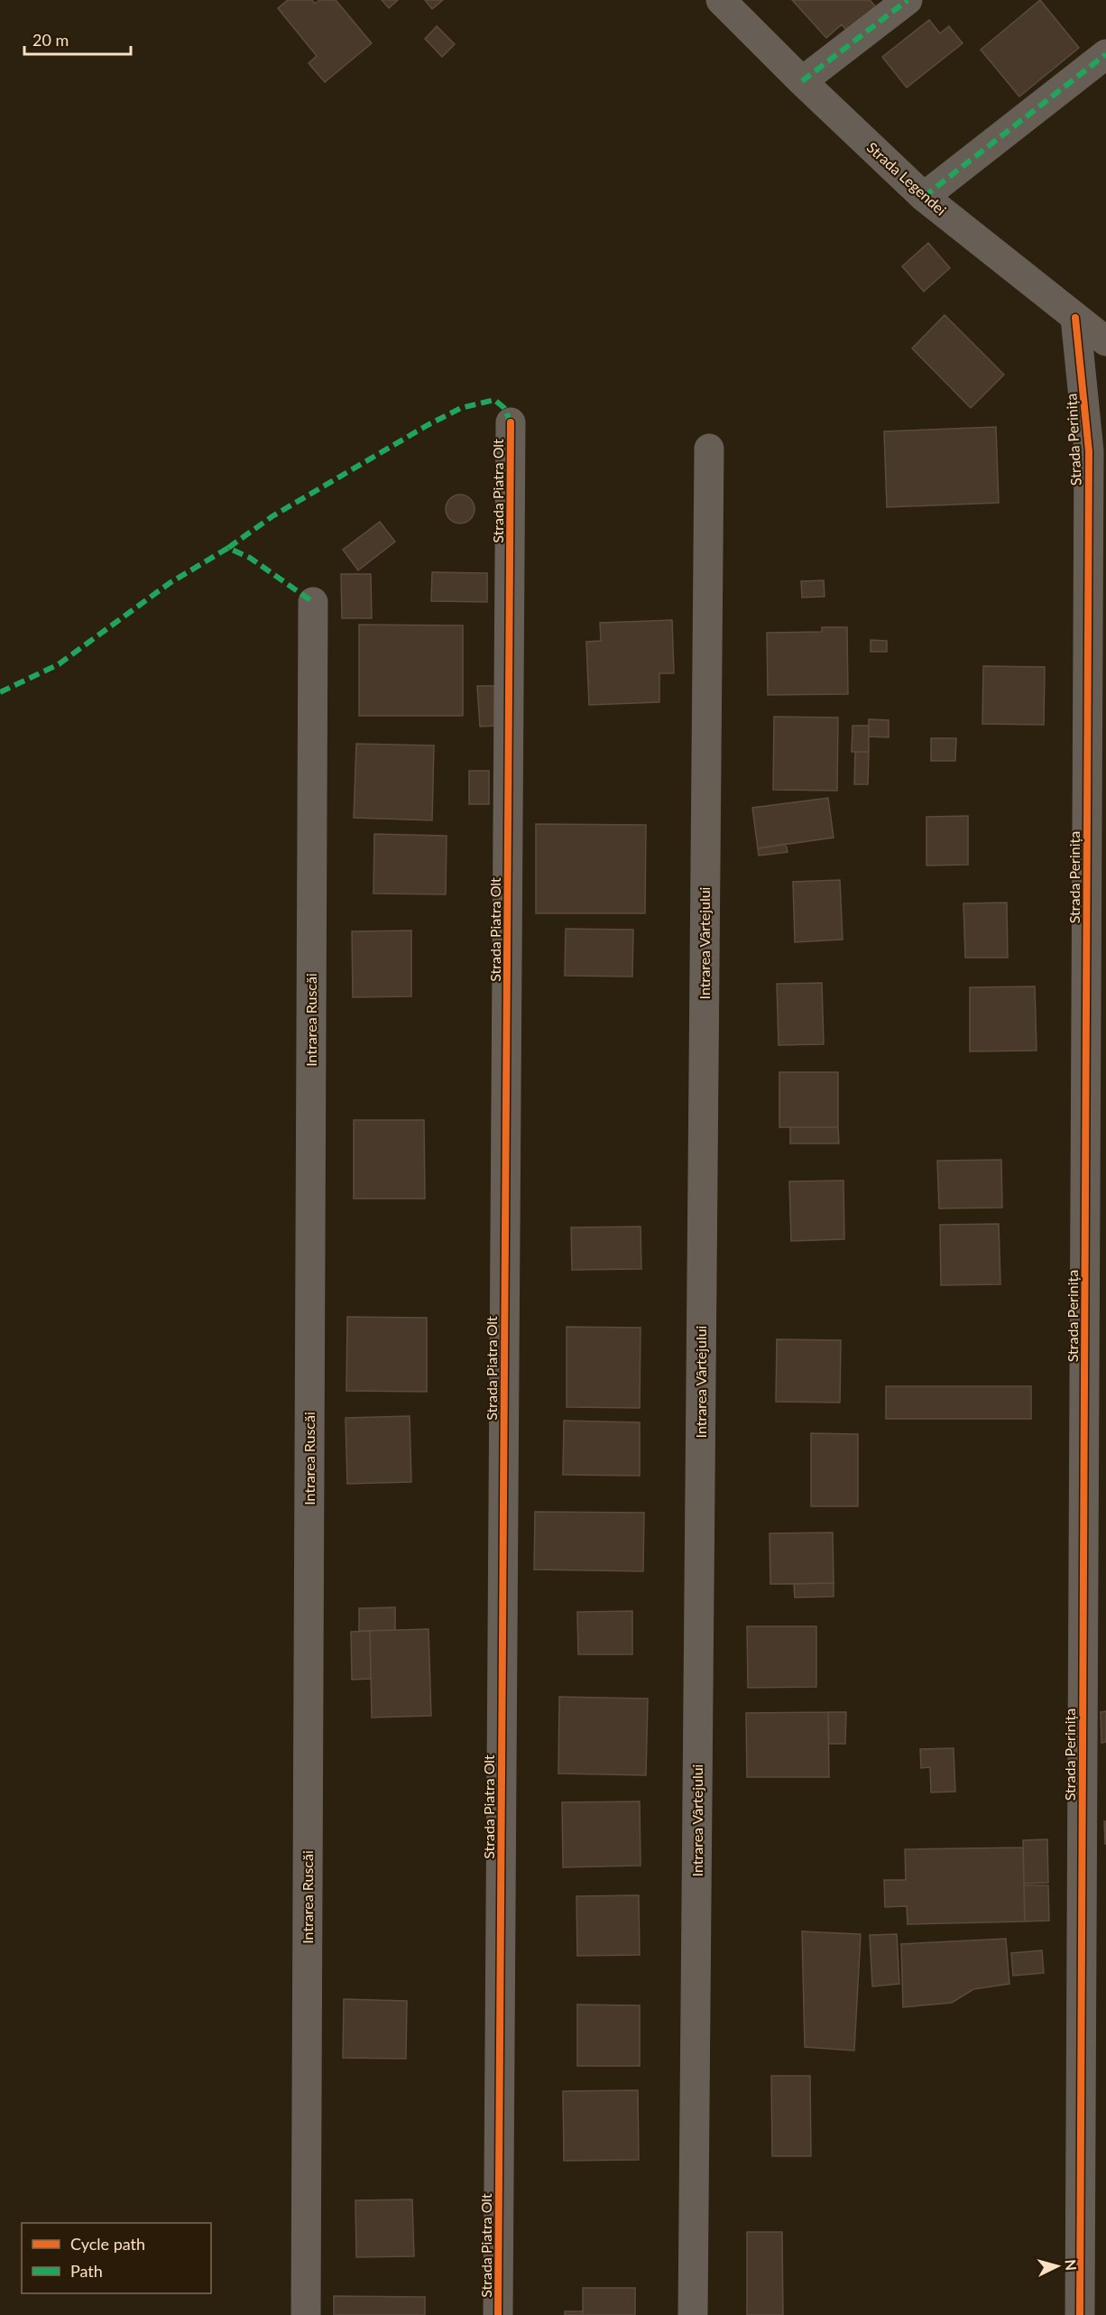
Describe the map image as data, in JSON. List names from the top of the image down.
{
  "streets": {
    "street": [
      "Strada Legendei",
      "Strada Perinița",
      "Strada Piatra Olt",
      "Intrarea Vârtejului",
      "Intrarea Ruscăi"
    ]
  },
  "crossings": [
    ["Strada Legendei", "Strada Perinița"]
  ],
  "legend": ["Cycle path", "Path"],
  "scale_bar": "20 m",
  "north": "right"
}
